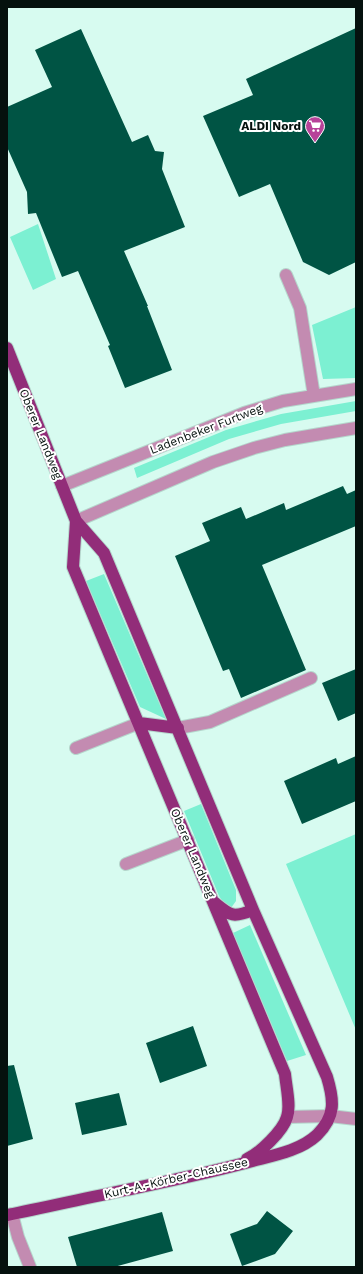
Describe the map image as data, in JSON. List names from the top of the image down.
{
  "streets": {
    "main road": ["Oberer Landweg", "Kurt-A.-Körber-Chaussee"],
    "street": ["Ladenbeker Furtweg"]
  },
  "crossings": [
    ["Ladenbeker Furtweg", "Oberer Landweg"],
    ["Oberer Landweg", "Kurt-A.-Körber-Chaussee"]
  ],
  "places": {
    "supermarket": ["ALDI Nord"]
  }
}
